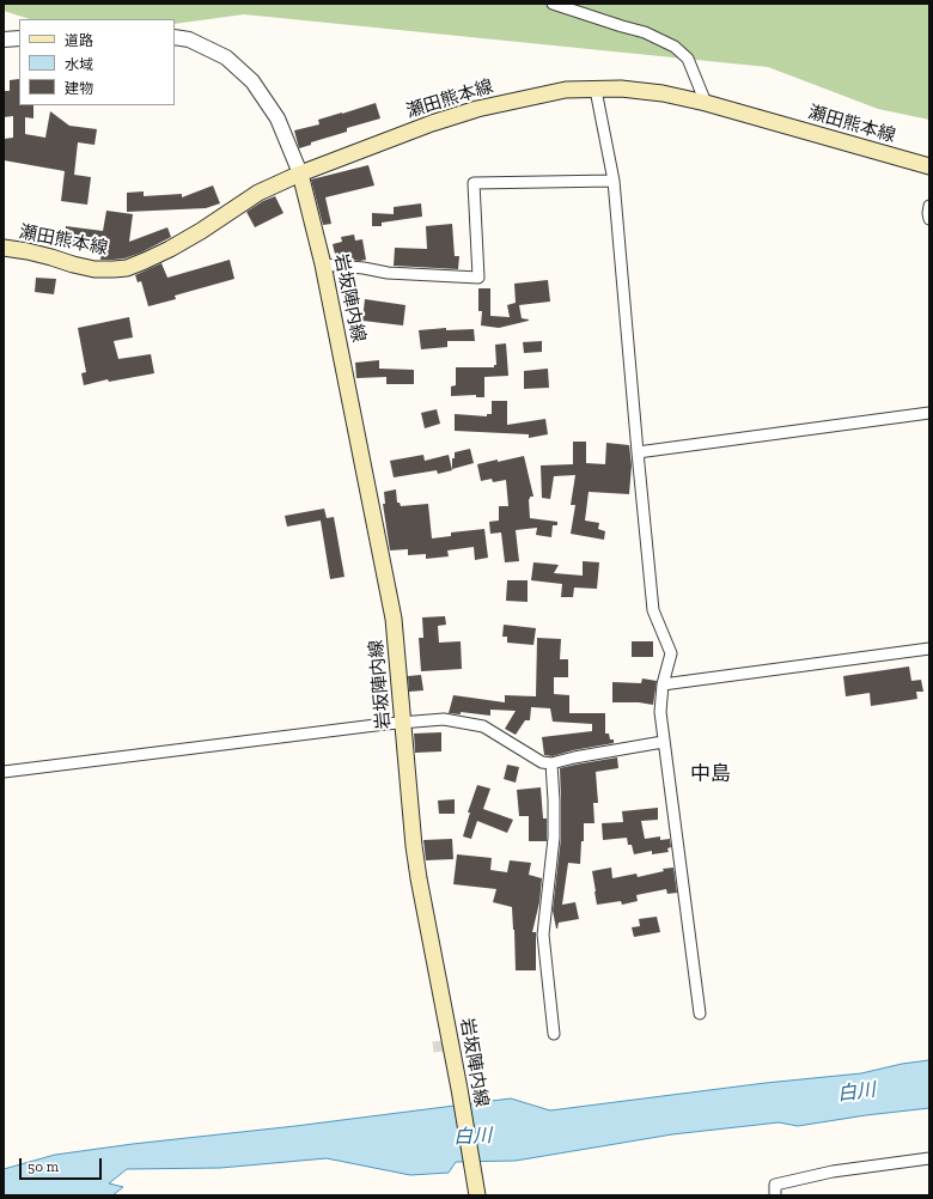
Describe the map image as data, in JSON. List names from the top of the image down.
{
  "streets": {
    "main road": ["瀬田熊本線", "岩坂陣内線"]
  },
  "crossings": [
    ["瀬田熊本線", "岩坂陣内線"]
  ],
  "districts": ["中島"],
  "water": ["白川"],
  "legend": ["道路", "水域", "建物"],
  "scale_bar": "50 m"
}
